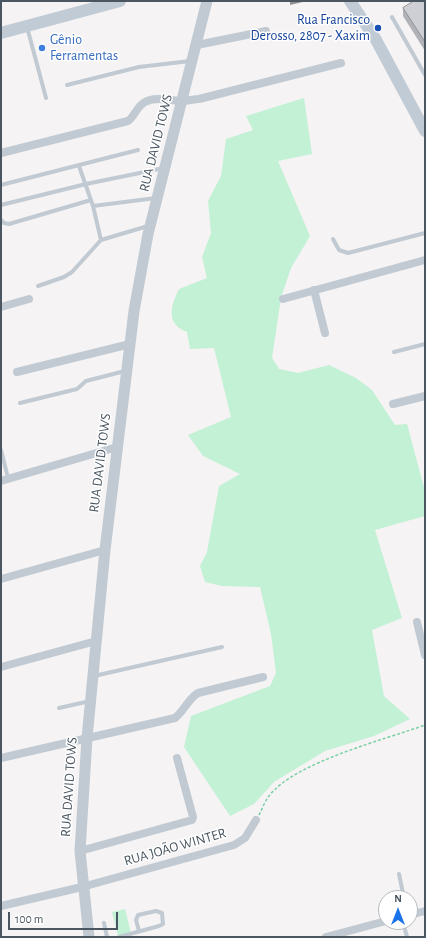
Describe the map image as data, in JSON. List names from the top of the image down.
{
  "streets": {
    "street": ["RUA DAVID TOWS", "RUA JOÃO WINTER"]
  },
  "crossings": [
    ["RUA DAVID TOWS", "RUA JOÃO WINTER"]
  ],
  "places": ["Rua Francisco Derosso, 2807 - Xaxim", "Gênio Ferramentas"],
  "scale_bar": "100 m",
  "north": "top"
}
